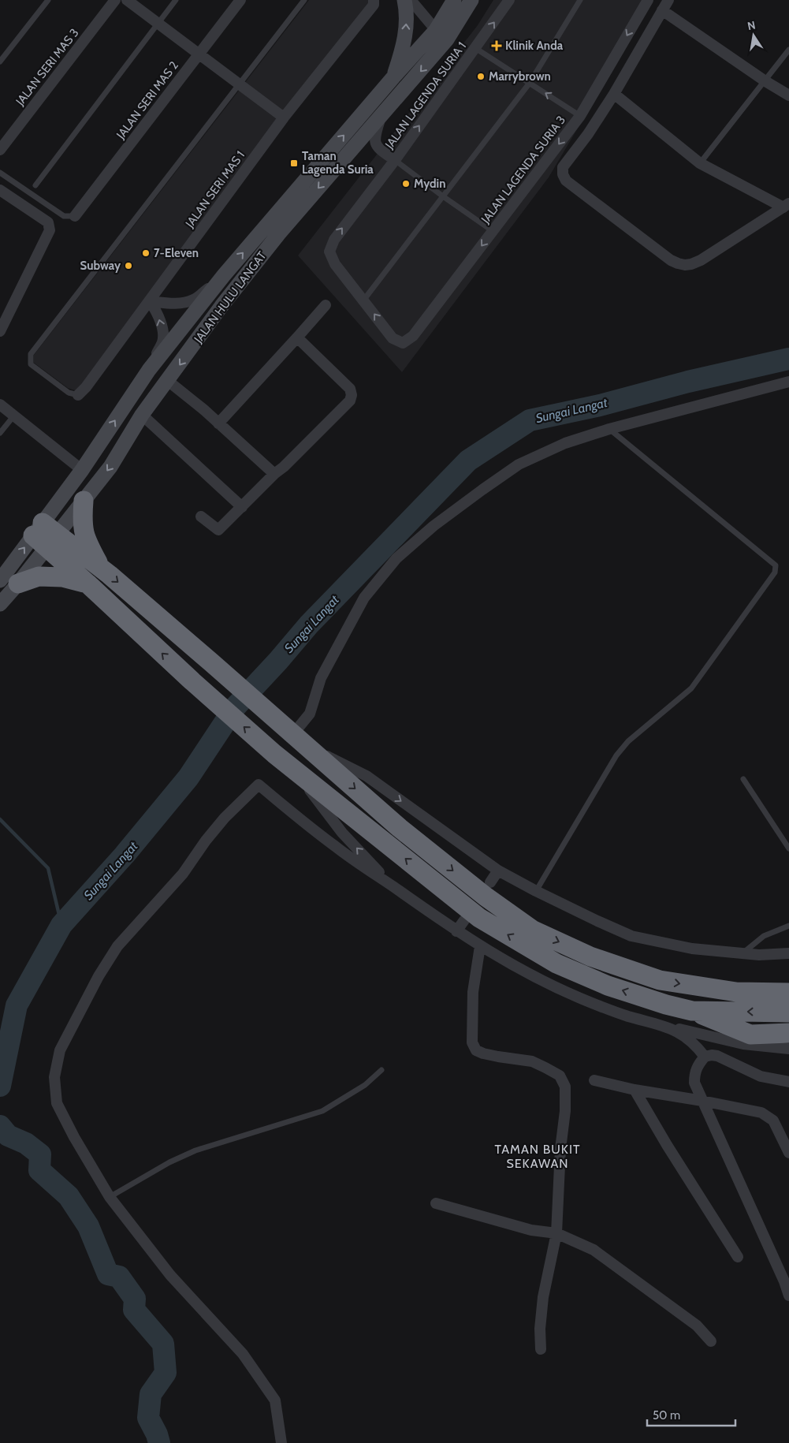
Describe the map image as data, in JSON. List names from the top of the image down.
{
  "streets": {
    "main road": ["JALAN HULU LANGAT"],
    "street": [
      "JALAN SERI MAS 3",
      "JALAN LAGENDA SURIA 1",
      "JALAN SERI MAS 2",
      "JALAN LAGENDA SURIA 3",
      "JALAN SERI MAS 1"
    ]
  },
  "crossings": [
    ["JALAN LAGENDA SURIA 1", "JALAN LAGENDA SURIA 3"]
  ],
  "one_way": ["JALAN LAGENDA SURIA 1", "JALAN LAGENDA SURIA 3"],
  "districts": ["TAMAN BUKIT SEKAWAN"],
  "water": ["Sungai Langat"],
  "places": {
    "health": ["Klinik Anda"],
    "other": [
      "Marrybrown",
      "Mydin",
      "7-Eleven",
      "Subway"
    ],
    "transit": ["Taman Lagenda Suria"]
  },
  "scale_bar": "50 m",
  "north": "top"
}
